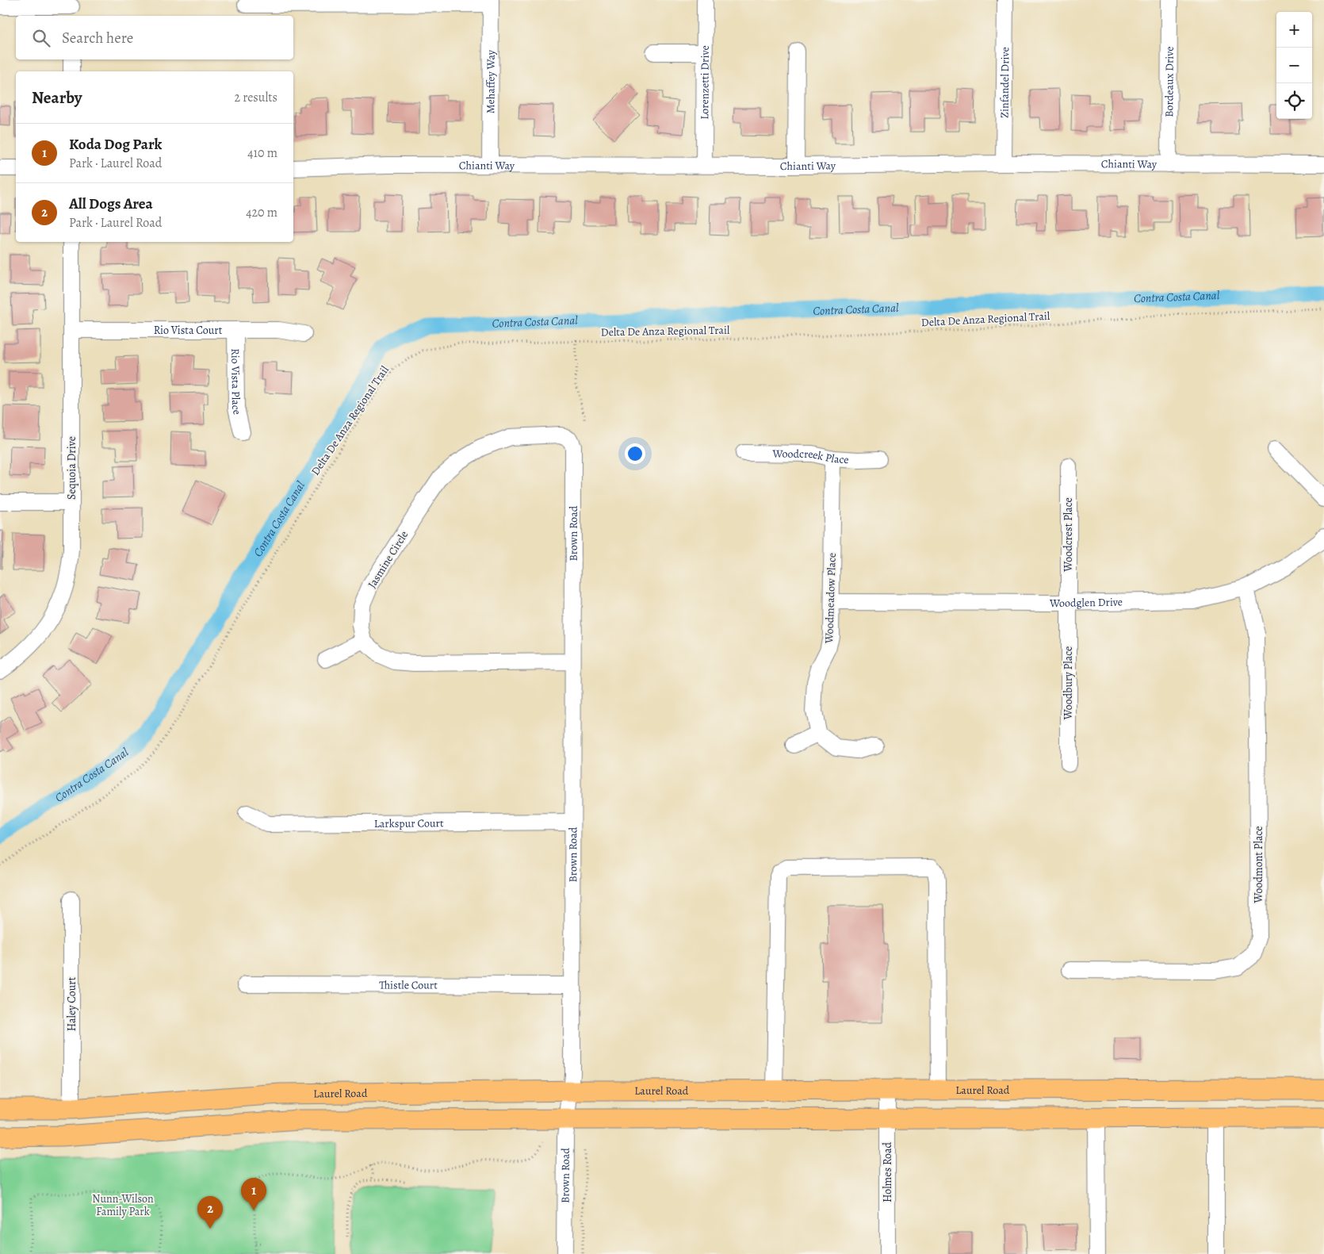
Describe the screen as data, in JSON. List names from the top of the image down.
{
  "streets": {
    "main road": ["Laurel Road"],
    "street": [
      "Zinfandel Drive",
      "Bordeaux Drive",
      "Mehaffey Way",
      "Lorenzetti Drive",
      "Chianti Way",
      "Rio Vista Court",
      "Rio Vista Place",
      "Woodcreek Place",
      "Sequoia Drive",
      "Brown Road",
      "Woodcrest Place",
      "Jasmine Circle",
      "Woodmeadow Place",
      "Woodglen Drive",
      "Woodbury Place",
      "Larkspur Court",
      "Woodmont Place",
      "Thistle Court",
      "Haley Court",
      "Holmes Road"
    ],
    "path": ["Delta De Anza Regional Trail"]
  },
  "crossings": [
    ["Zinfandel Drive", "Chianti Way"],
    ["Bordeaux Drive", "Chianti Way"],
    ["Mehaffey Way", "Chianti Way"],
    ["Lorenzetti Drive", "Chianti Way"],
    ["Rio Vista Court", "Rio Vista Place"],
    ["Rio Vista Court", "Sequoia Drive"],
    ["Woodcreek Place", "Woodmeadow Place"],
    ["Brown Road", "Jasmine Circle"],
    ["Brown Road", "Larkspur Court"],
    ["Brown Road", "Thistle Court"],
    ["Brown Road", "Laurel Road"],
    ["Woodcrest Place", "Woodglen Drive"],
    ["Woodcrest Place", "Woodbury Place"],
    ["Woodmeadow Place", "Woodglen Drive"],
    ["Woodglen Drive", "Woodbury Place"],
    ["Woodglen Drive", "Woodmont Place"],
    ["Haley Court", "Laurel Road"],
    ["Laurel Road", "Holmes Road"]
  ],
  "water": ["Contra Costa Canal"],
  "parks": ["Nunn-Wilson Family Park"],
  "page": {
    "map_buttons": ["+", "−"],
    "search": "Search here",
    "heading": ["Nearby", "2 results"],
    "list": [
      {
        "mark": "1",
        "name": "Koda Dog Park",
        "note": "Park · Laurel Road",
        "value": "410 m"
      },
      {
        "mark": "2",
        "name": "All Dogs Area",
        "note": "Park · Laurel Road",
        "value": "420 m"
      }
    ],
    "pins": ["1", "2"]
  }
}
